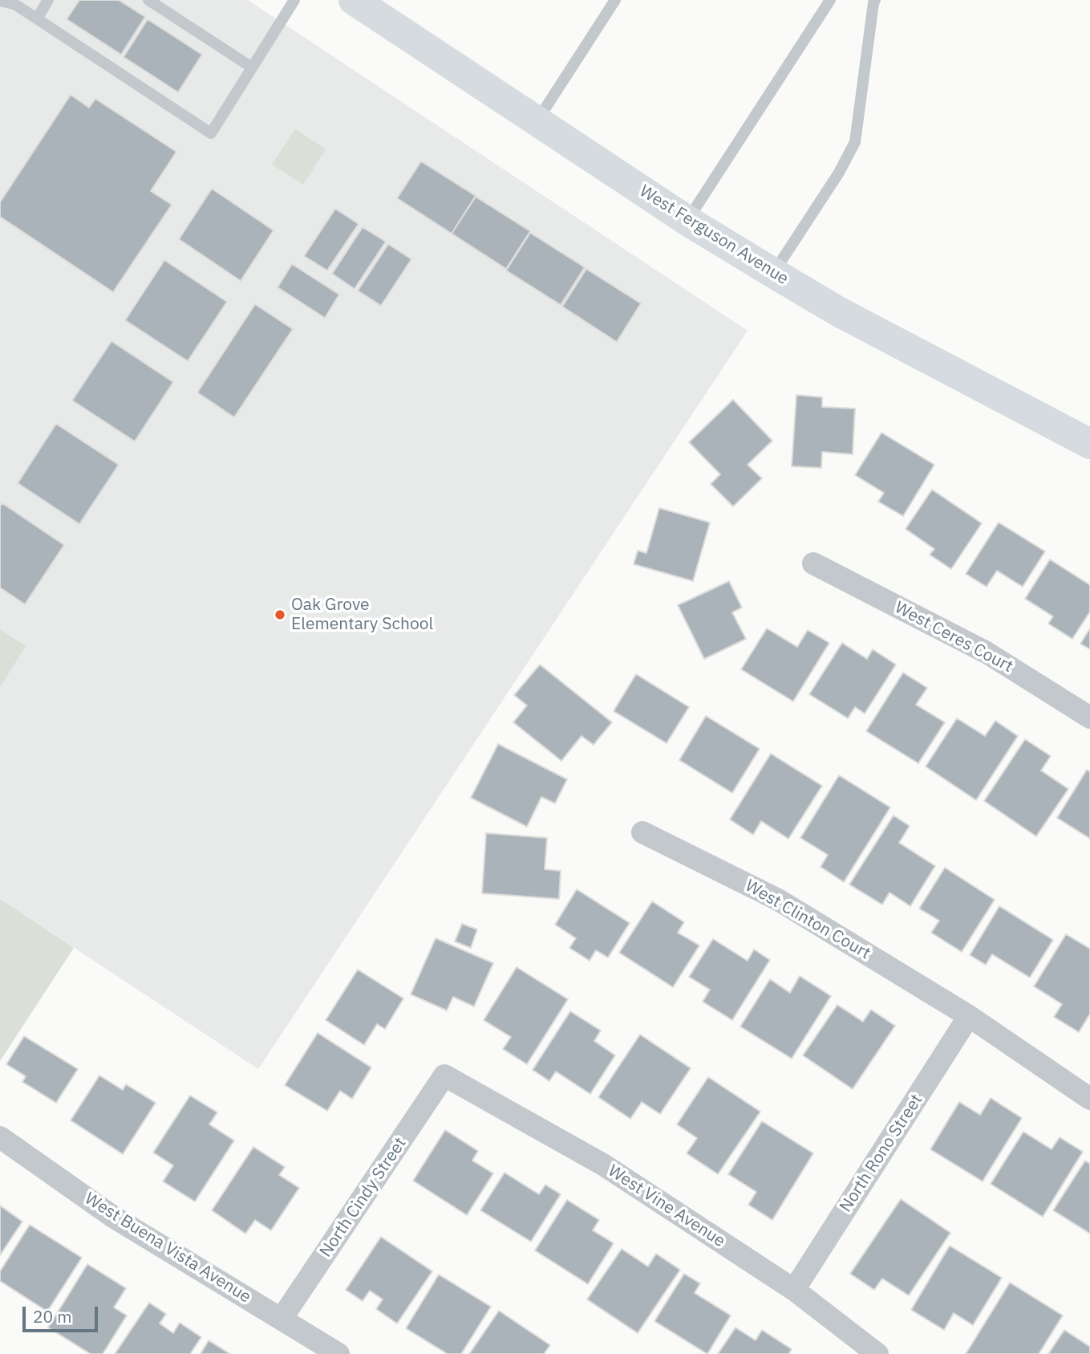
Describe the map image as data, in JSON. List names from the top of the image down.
{
  "streets": {
    "street": [
      "West Ferguson Avenue",
      "West Ceres Court",
      "West Clinton Court",
      "North Rono Street",
      "North Cindy Street",
      "West Vine Avenue",
      "West Buena Vista Avenue"
    ]
  },
  "crossings": [
    ["West Clinton Court", "North Rono Street"],
    ["North Rono Street", "West Vine Avenue"],
    ["North Cindy Street", "West Vine Avenue"],
    ["North Cindy Street", "West Buena Vista Avenue"]
  ],
  "places": ["Oak Grove Elementary School"],
  "scale_bar": "20 m"
}
